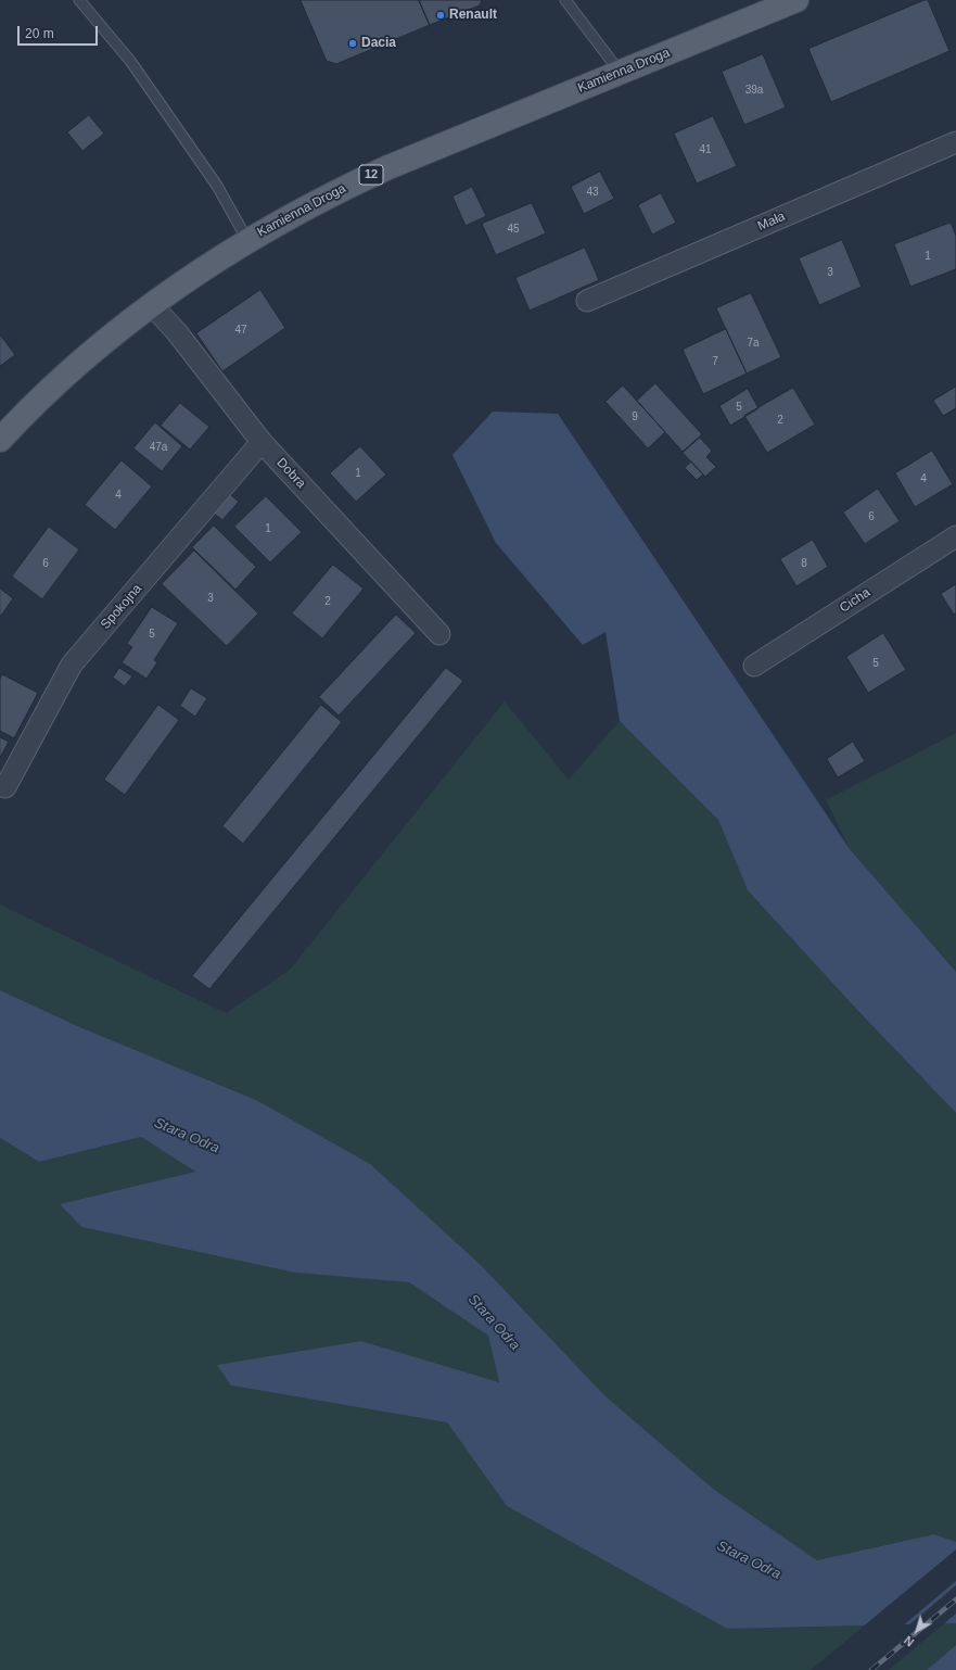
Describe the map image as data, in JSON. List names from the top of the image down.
{
  "streets": {
    "main road": ["Kamienna Droga", "12"],
    "street": [
      "Mała",
      "Dobra",
      "Cicha",
      "Spokojna"
    ]
  },
  "crossings": [
    ["Kamienna Droga", "Dobra"],
    ["Dobra", "Spokojna"]
  ],
  "water": ["Stara Odra"],
  "places": ["Renault", "Dacia"],
  "house_numbers": [
    "39a",
    "41",
    "43",
    "45",
    "1",
    "3",
    "47",
    "7a",
    "7",
    "5",
    "9",
    "2",
    "47a",
    "1",
    "4",
    "4",
    "6",
    "1",
    "6",
    "8",
    "3",
    "2",
    "5",
    "5"
  ],
  "scale_bar": "20 m",
  "north": "bottom left"
}
